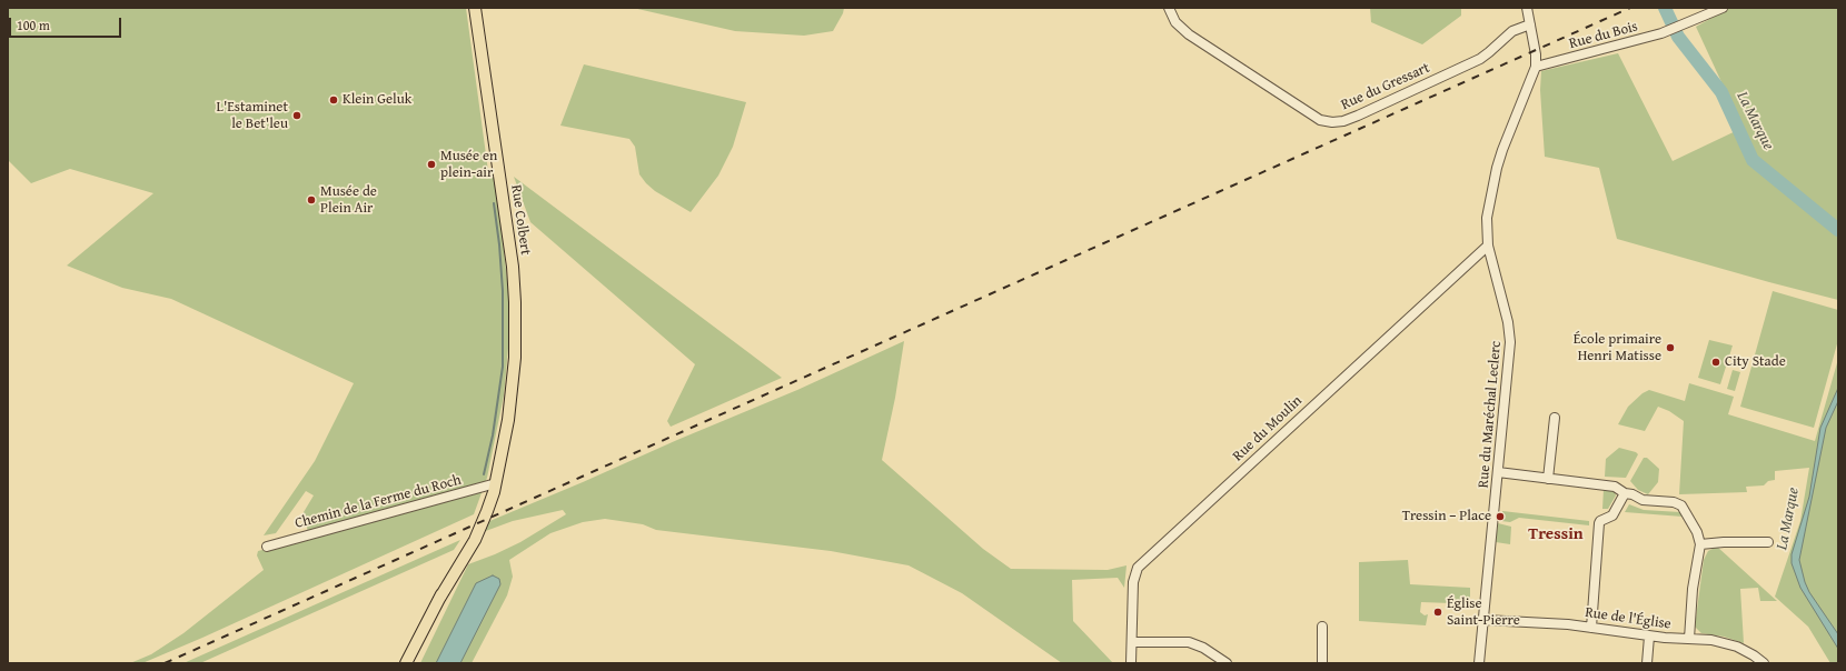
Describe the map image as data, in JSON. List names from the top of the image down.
{
  "streets": {
    "main road": ["Rue Colbert"],
    "street": [
      "Rue du Bois",
      "Rue du Gressart",
      "Rue du Maréchal Leclerc",
      "Rue du Moulin",
      "Chemin de la Ferme du Roch",
      "Rue de l'Église"
    ]
  },
  "crossings": [
    ["Rue du Bois", "Rue du Maréchal Leclerc"],
    ["Rue Colbert", "Chemin de la Ferme du Roch"],
    ["Rue du Maréchal Leclerc", "Rue du Moulin"],
    ["Rue du Maréchal Leclerc", "Rue de l'Église"]
  ],
  "districts": ["Tressin"],
  "water": ["La Marque"],
  "places": [
    "Klein Geluk",
    "L'Estaminet le Bet'leu",
    "Musée en plein-air",
    "Musée de Plein Air",
    "École primaire Henri Matisse",
    "City Stade",
    "Tressin – Place",
    "Église Saint-Pierre"
  ],
  "scale_bar": "100 m"
}
